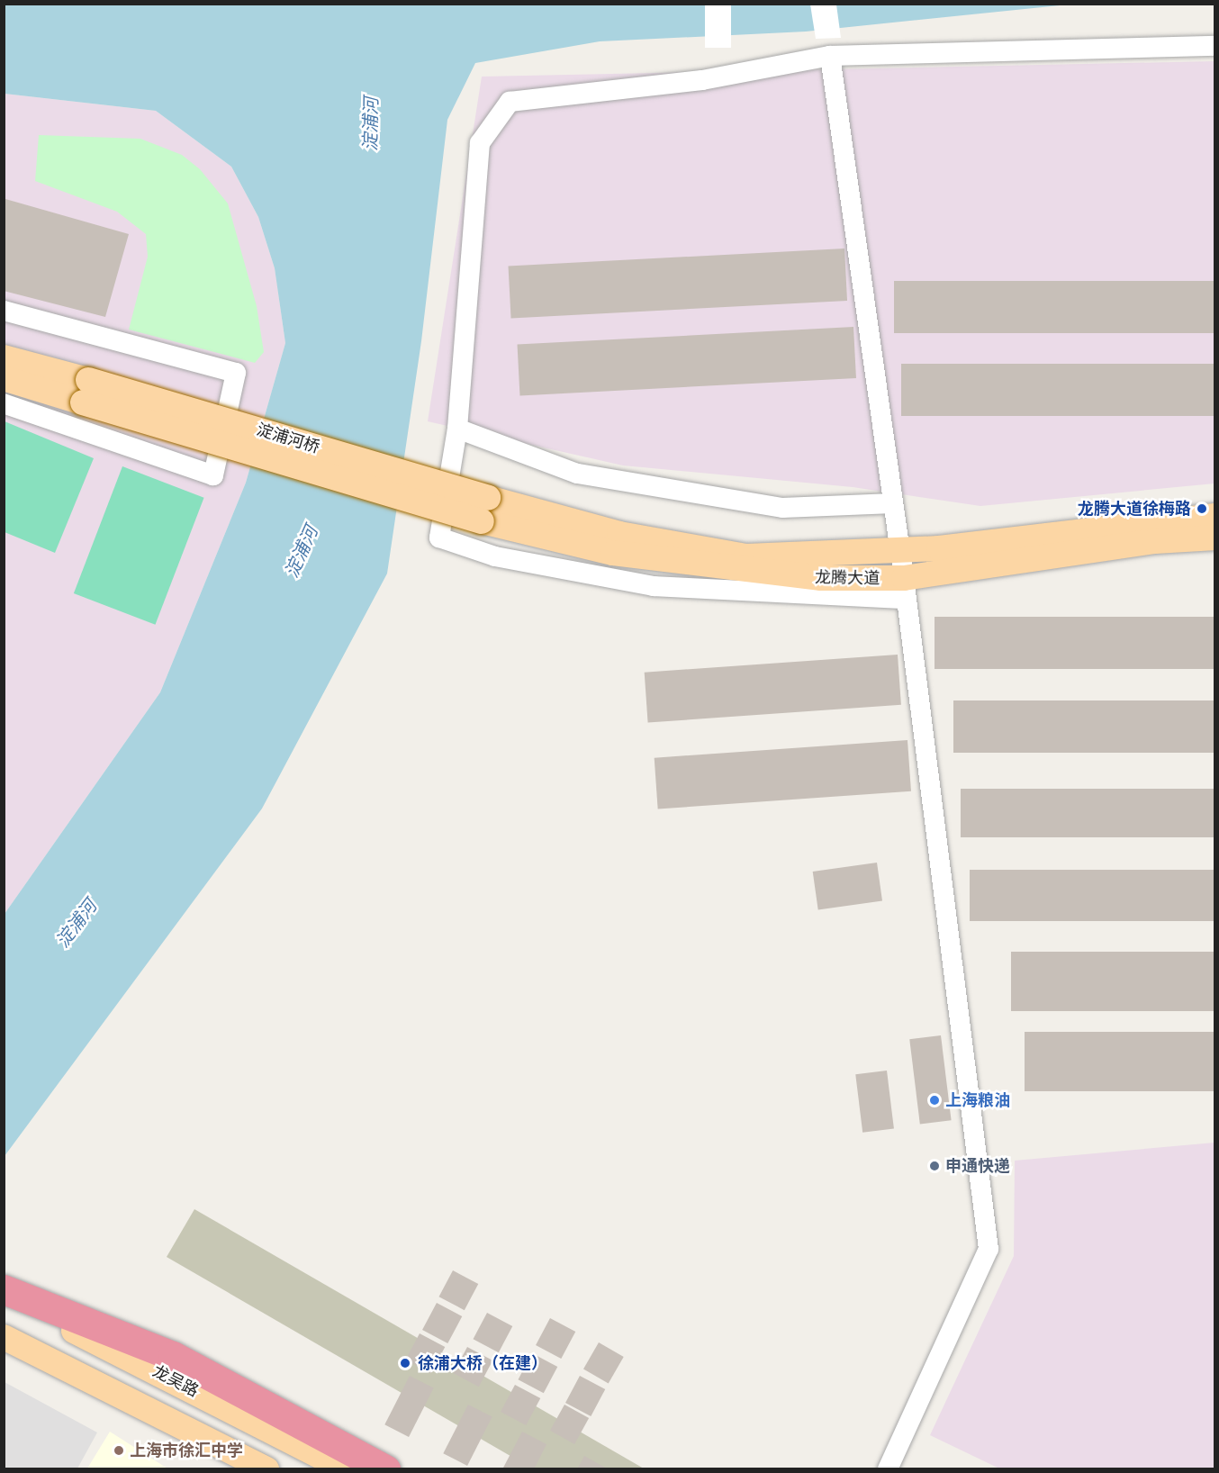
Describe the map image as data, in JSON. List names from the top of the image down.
{
  "streets": {
    "main road": ["淀浦河桥", "龙腾大道", "龙吴路"]
  },
  "crossings": [
    ["淀浦河桥", "龙腾大道"]
  ],
  "water": ["淀浦河"],
  "places": [
    "龙腾大道徐梅路",
    "上海粮油",
    "申通快递",
    "徐浦大桥（在建）",
    "上海市徐汇中学"
  ]
}
